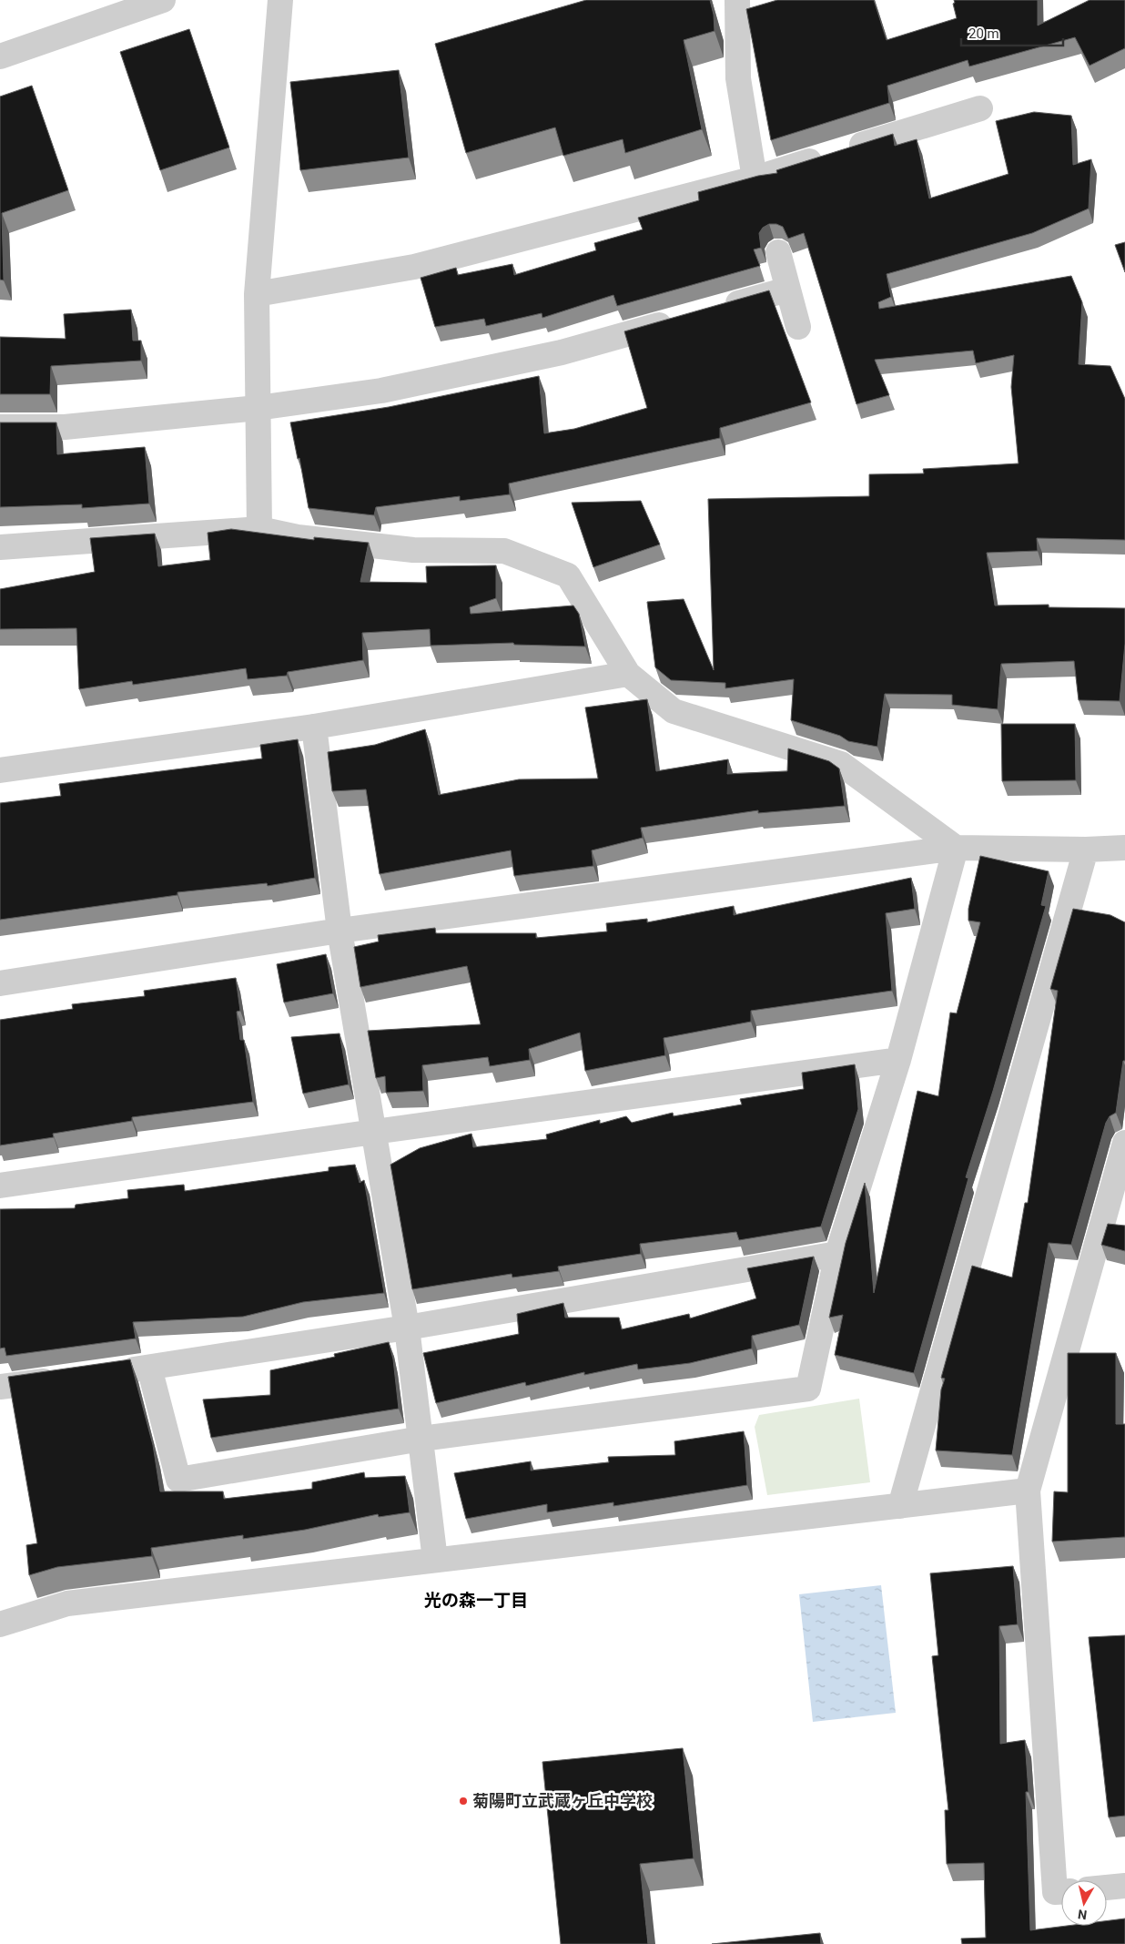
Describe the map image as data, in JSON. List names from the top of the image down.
{
  "districts": ["光の森一丁目"],
  "places": ["菊陽町立武蔵ヶ丘中学校"],
  "scale_bar": "20 m",
  "north": "bottom"
}
